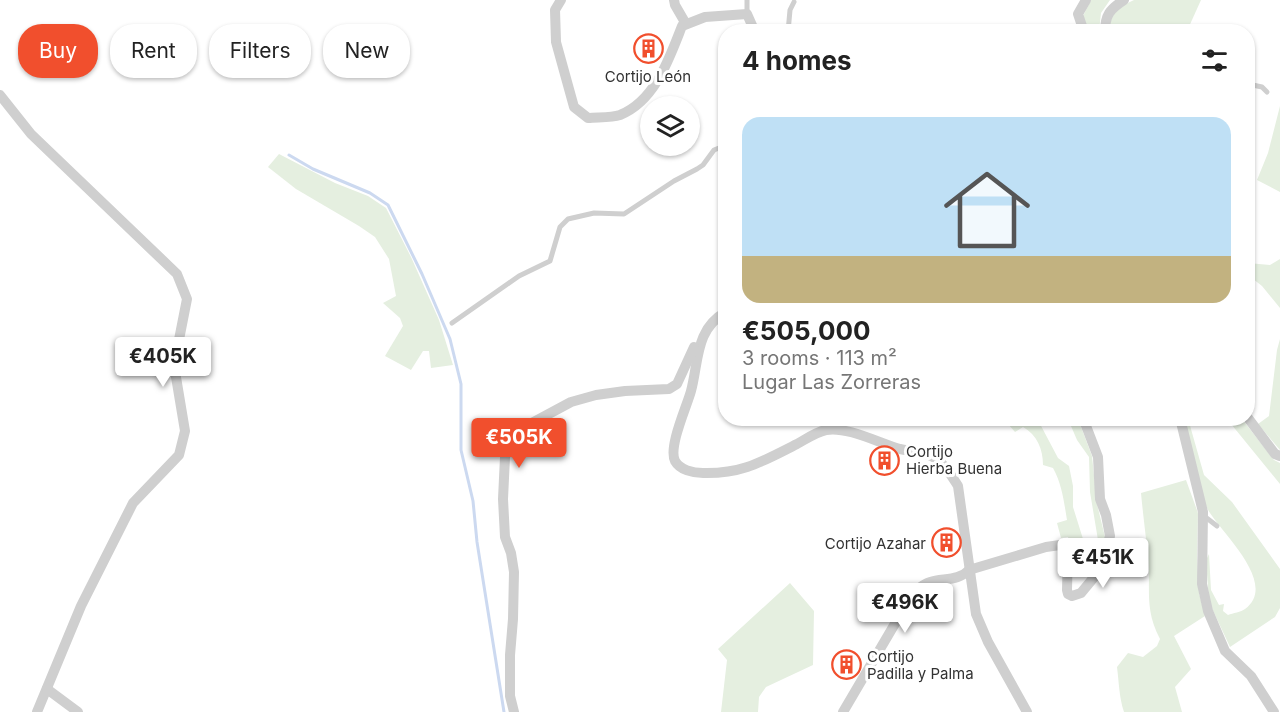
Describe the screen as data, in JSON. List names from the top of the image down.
{
  "places": {
    "building": [
      "Cortijo León",
      "Cortijo Hierba Buena",
      "Cortijo Azahar",
      "Cortijo Padilla y Palma"
    ]
  },
  "page": {
    "chip": [
      "Buy",
      "Rent",
      "Filters",
      "New"
    ],
    "heading": "4 homes",
    "list": [
      {
        "name": "€505,000",
        "note": "3 rooms · 113 m² · Lugar Las Zorreras"
      }
    ],
    "price": [
      "€405K",
      "€505K",
      "€451K",
      "€496K"
    ]
  }
}
